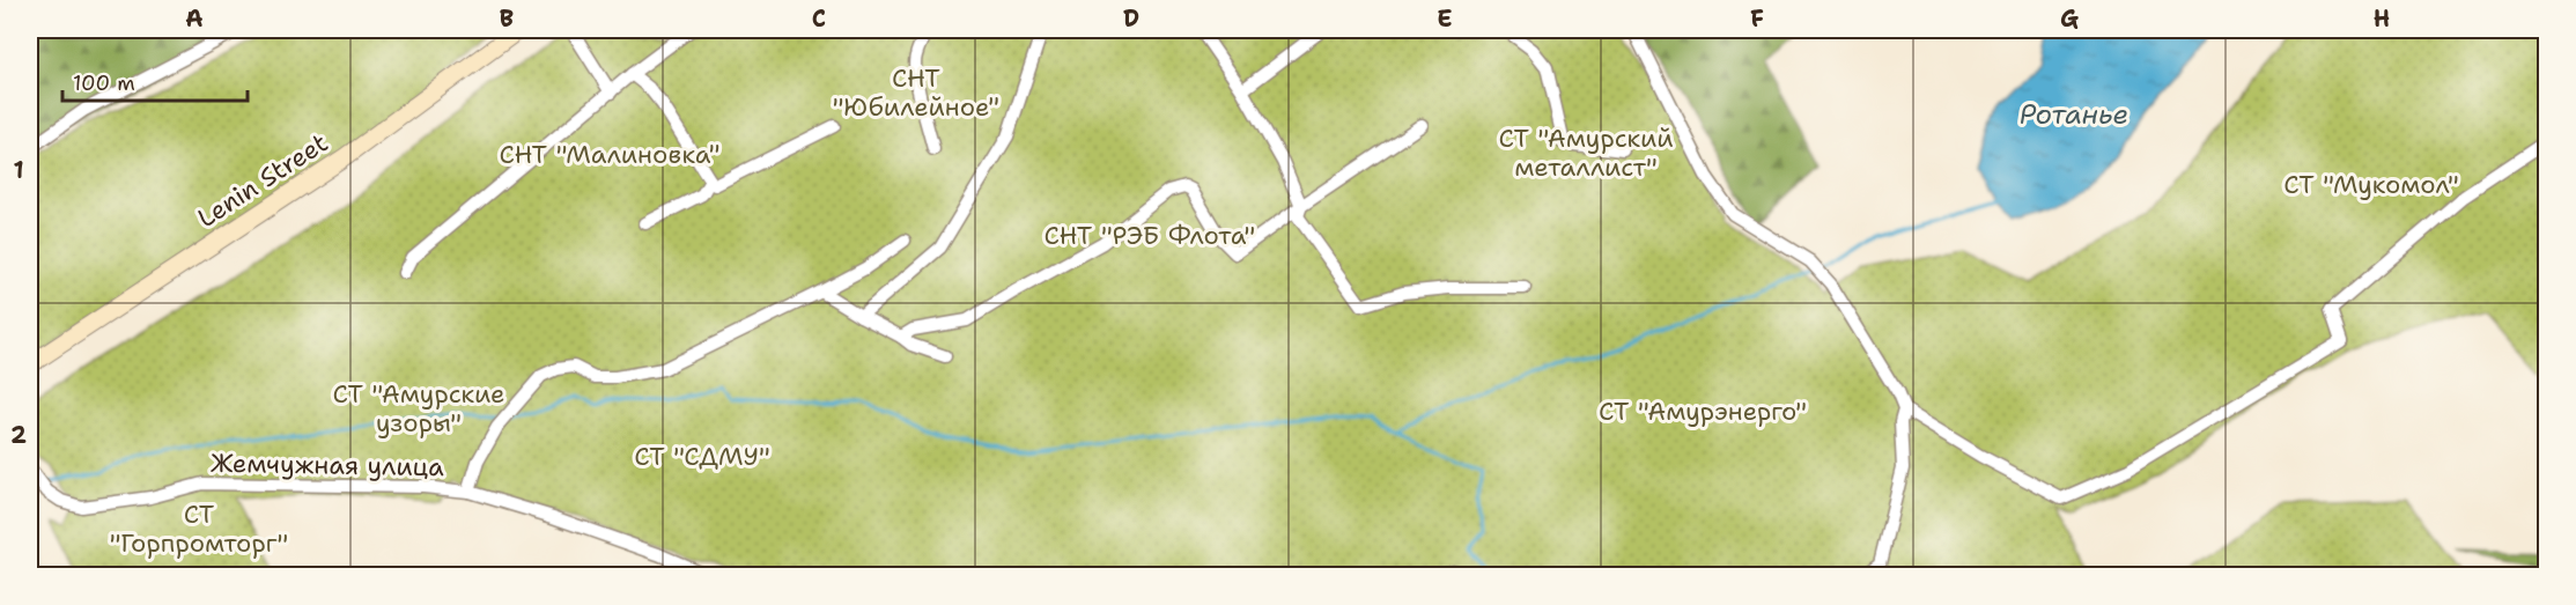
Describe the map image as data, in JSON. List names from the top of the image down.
{
  "streets": {
    "street": ["Lenin Street", "Жемчужная улица"]
  },
  "water": ["Ротанье"],
  "parks": [
    "СНТ \"Юбилейное\"",
    "СТ \"Амурский металлист\"",
    "СНТ \"Малиновка\"",
    "СТ \"Мукомол\"",
    "СНТ \"РЭБ Флота\"",
    "СТ \"Амурские узоры\"",
    "СТ \"Амурэнерго\"",
    "СТ \"СДМУ\"",
    "СТ \"Горпромторг\""
  ],
  "scale_bar": "100 m",
  "grid": {
    "columns": [
      "A",
      "B",
      "C",
      "D",
      "E",
      "F",
      "G",
      "H"
    ],
    "rows": ["1", "2"]
  }
}
